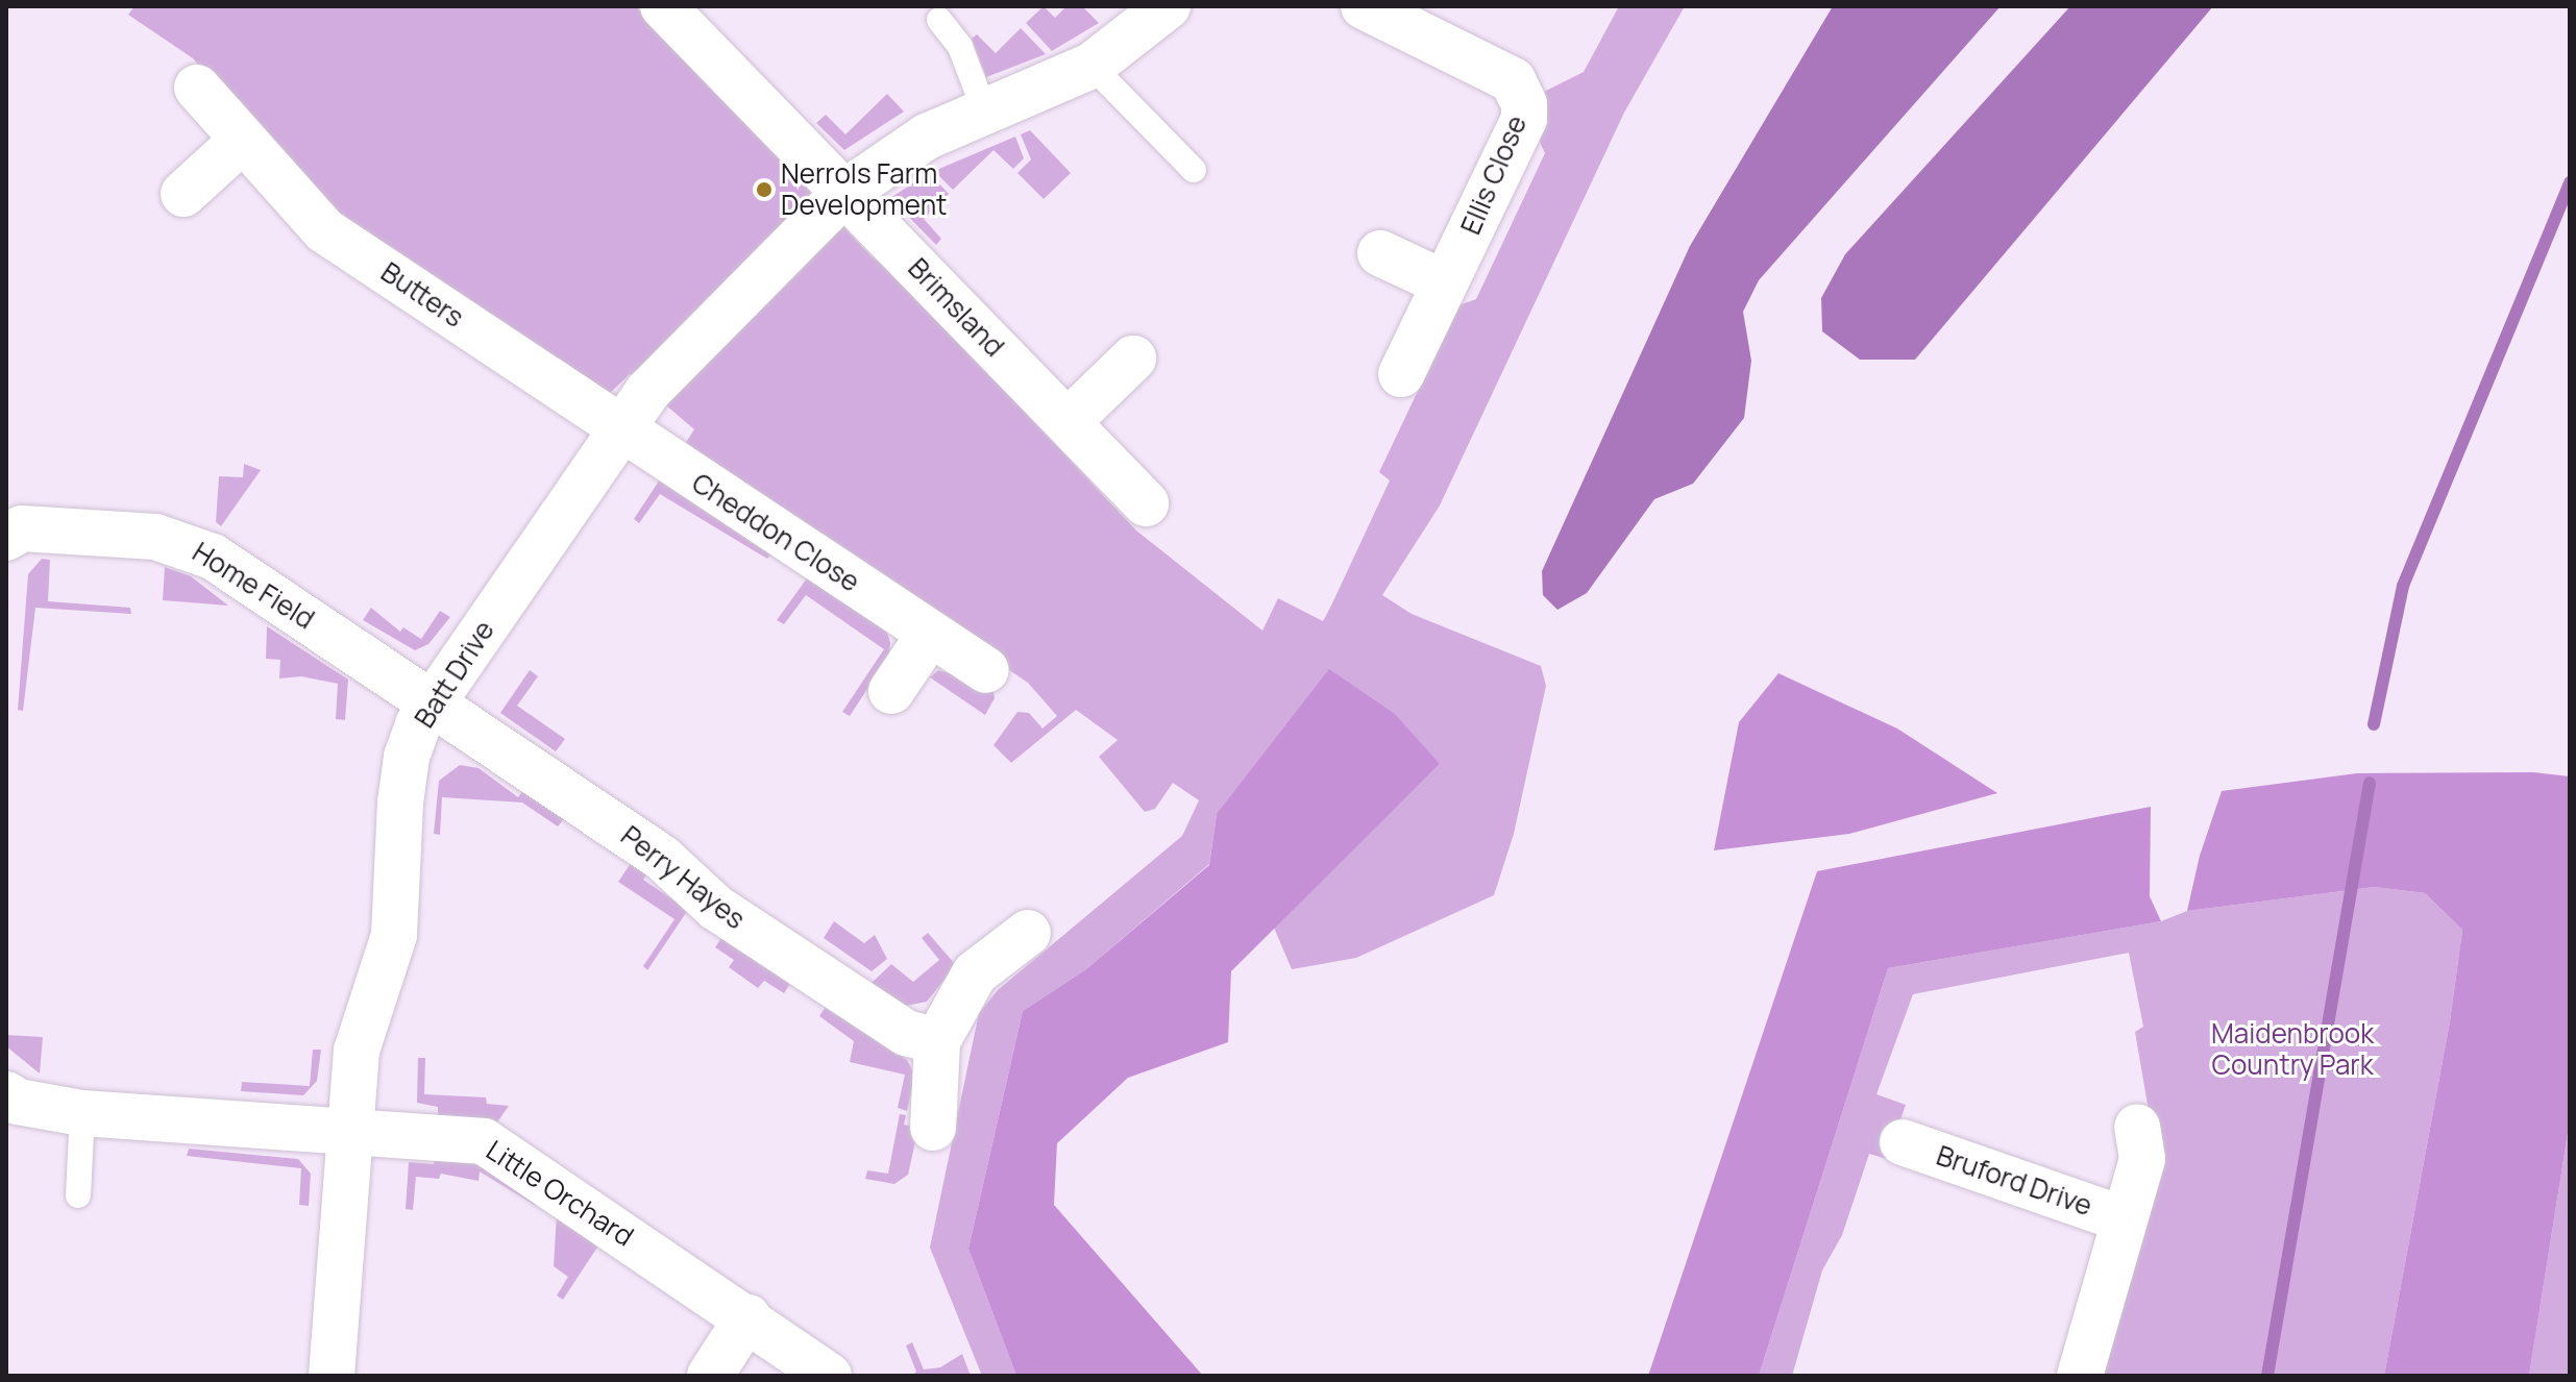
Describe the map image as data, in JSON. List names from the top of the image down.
{
  "streets": {
    "street": [
      "Ellis Close",
      "Butters",
      "Brimsland",
      "Cheddon Close",
      "Home Field",
      "Batt Drive",
      "Perry Hayes",
      "Bruford Drive",
      "Little Orchard"
    ]
  },
  "crossings": [
    ["Butters", "Cheddon Close"],
    ["Butters", "Batt Drive"],
    ["Brimsland", "Batt Drive"],
    ["Cheddon Close", "Batt Drive"],
    ["Home Field", "Batt Drive"],
    ["Home Field", "Perry Hayes"],
    ["Batt Drive", "Perry Hayes"],
    ["Batt Drive", "Little Orchard"]
  ],
  "parks": ["Maidenbrook Country Park"],
  "places": ["Nerrols Farm Development"]
}
